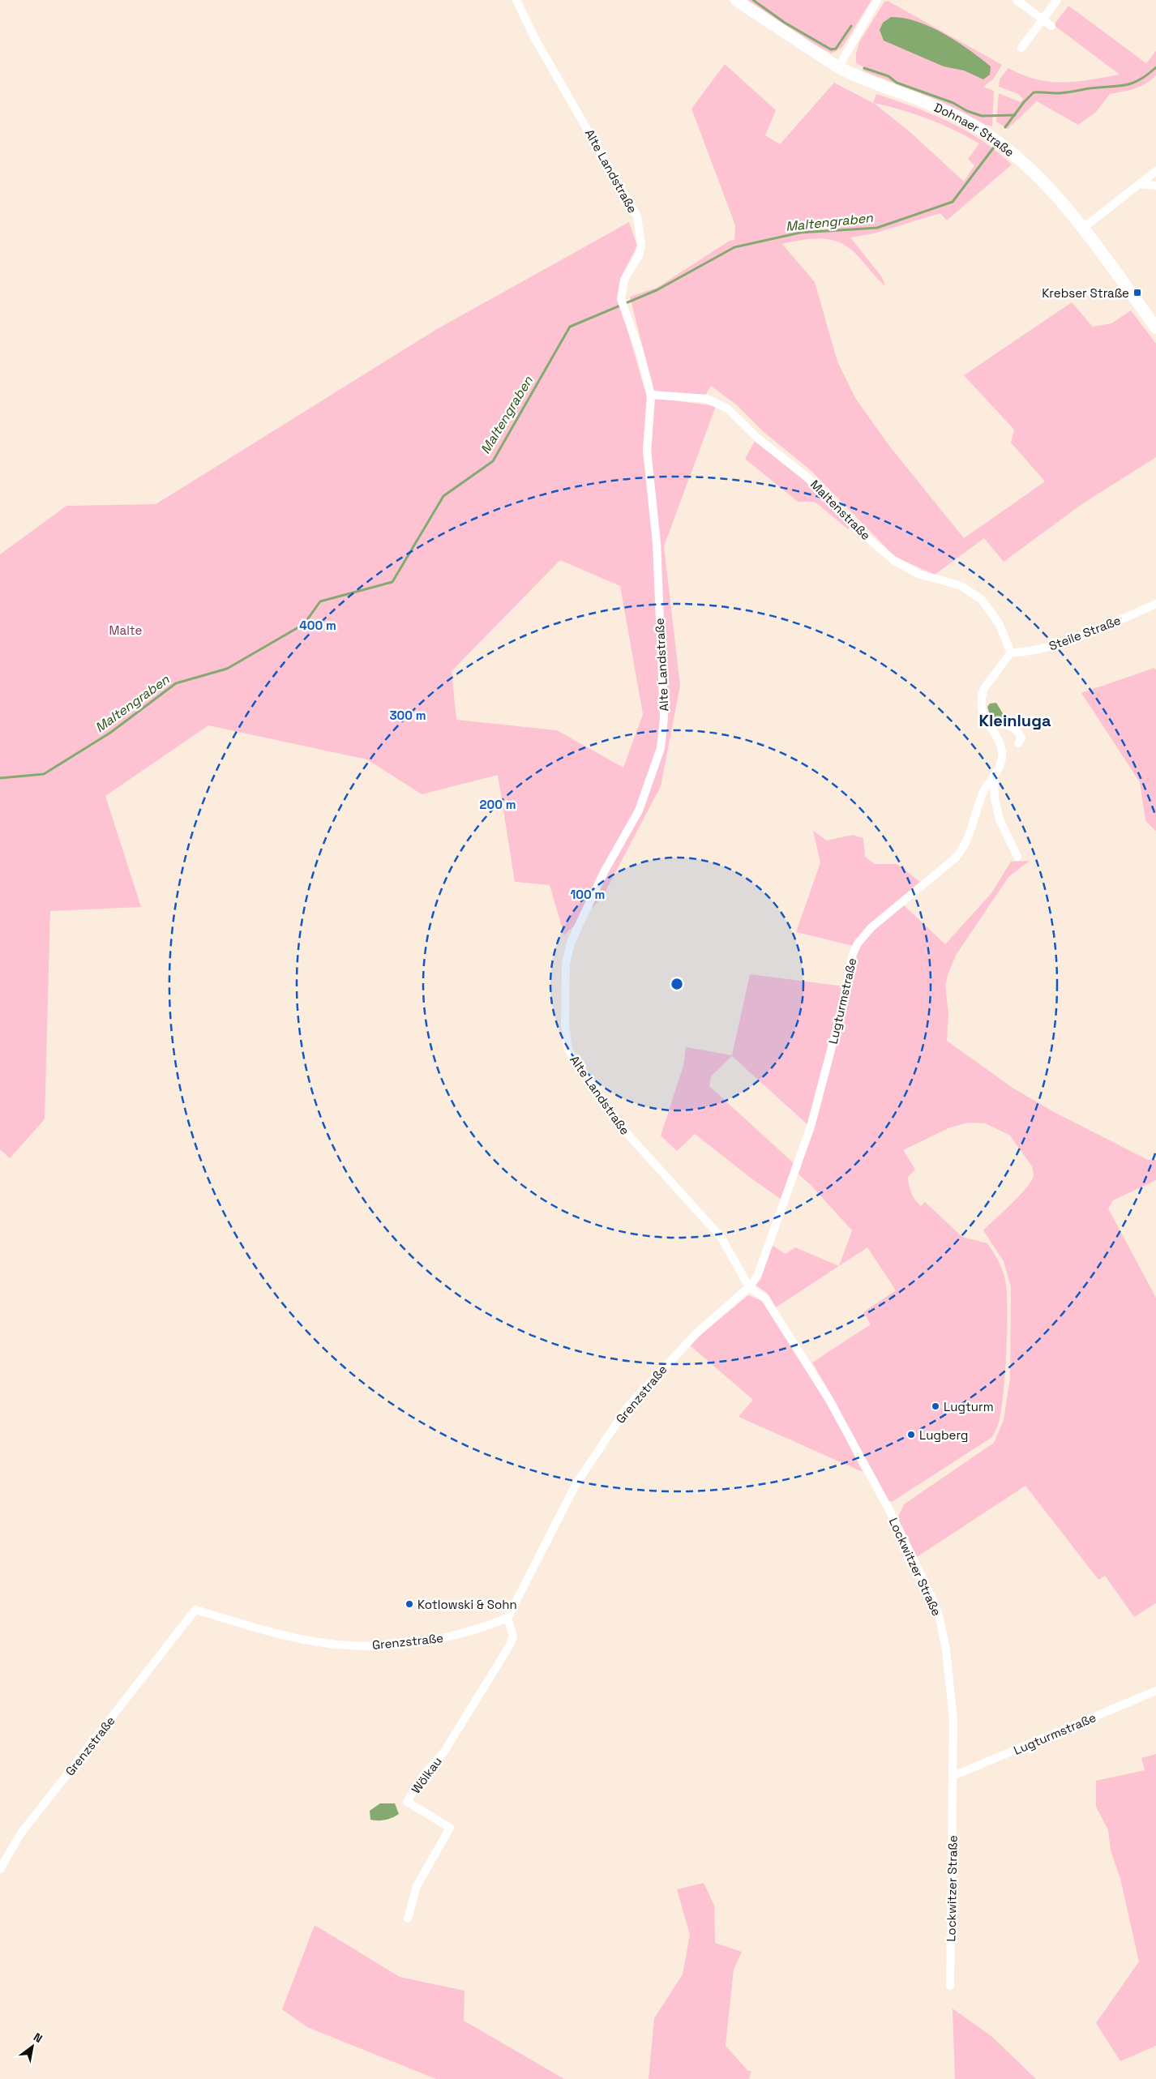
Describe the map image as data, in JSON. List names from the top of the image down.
{
  "streets": {
    "main road": ["Dohnaer Straße"],
    "street": [
      "Alte Landstraße",
      "Maltenstraße",
      "Steile Straße",
      "Lugturmstraße",
      "Grenzstraße",
      "Lockwitzer Straße",
      "Wölkau"
    ]
  },
  "crossings": [
    ["Alte Landstraße", "Maltenstraße"],
    ["Alte Landstraße", "Lugturmstraße"],
    ["Alte Landstraße", "Grenzstraße"],
    ["Alte Landstraße", "Lockwitzer Straße"],
    ["Maltenstraße", "Steile Straße"],
    ["Lugturmstraße", "Grenzstraße"],
    ["Lugturmstraße", "Lockwitzer Straße"],
    ["Grenzstraße", "Lockwitzer Straße"],
    ["Grenzstraße", "Wölkau"]
  ],
  "districts": ["Kleinluga"],
  "water": ["Maltengraben"],
  "parks": ["Malte"],
  "places": {
    "transit": ["Krebser Straße"],
    "other": ["Lugturm", "Lugberg", "Kotlowski & Sohn"]
  },
  "north": "top right",
  "rings": [
    "400 m",
    "300 m",
    "200 m",
    "100 m"
  ]
}
